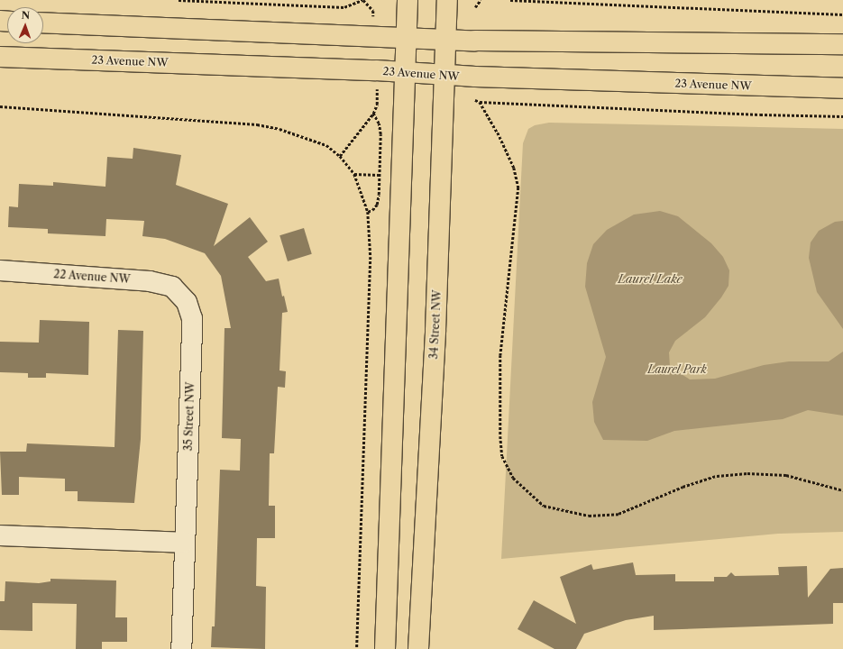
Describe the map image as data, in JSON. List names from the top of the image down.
{
  "streets": {
    "main road": ["23 Avenue NW", "34 Street NW"],
    "street": ["22 Avenue NW", "35 Street NW"]
  },
  "crossings": [
    ["23 Avenue NW", "34 Street NW"],
    ["22 Avenue NW", "35 Street NW"]
  ],
  "water": ["Laurel Lake"],
  "parks": ["Laurel Park"],
  "north": "top"
}
